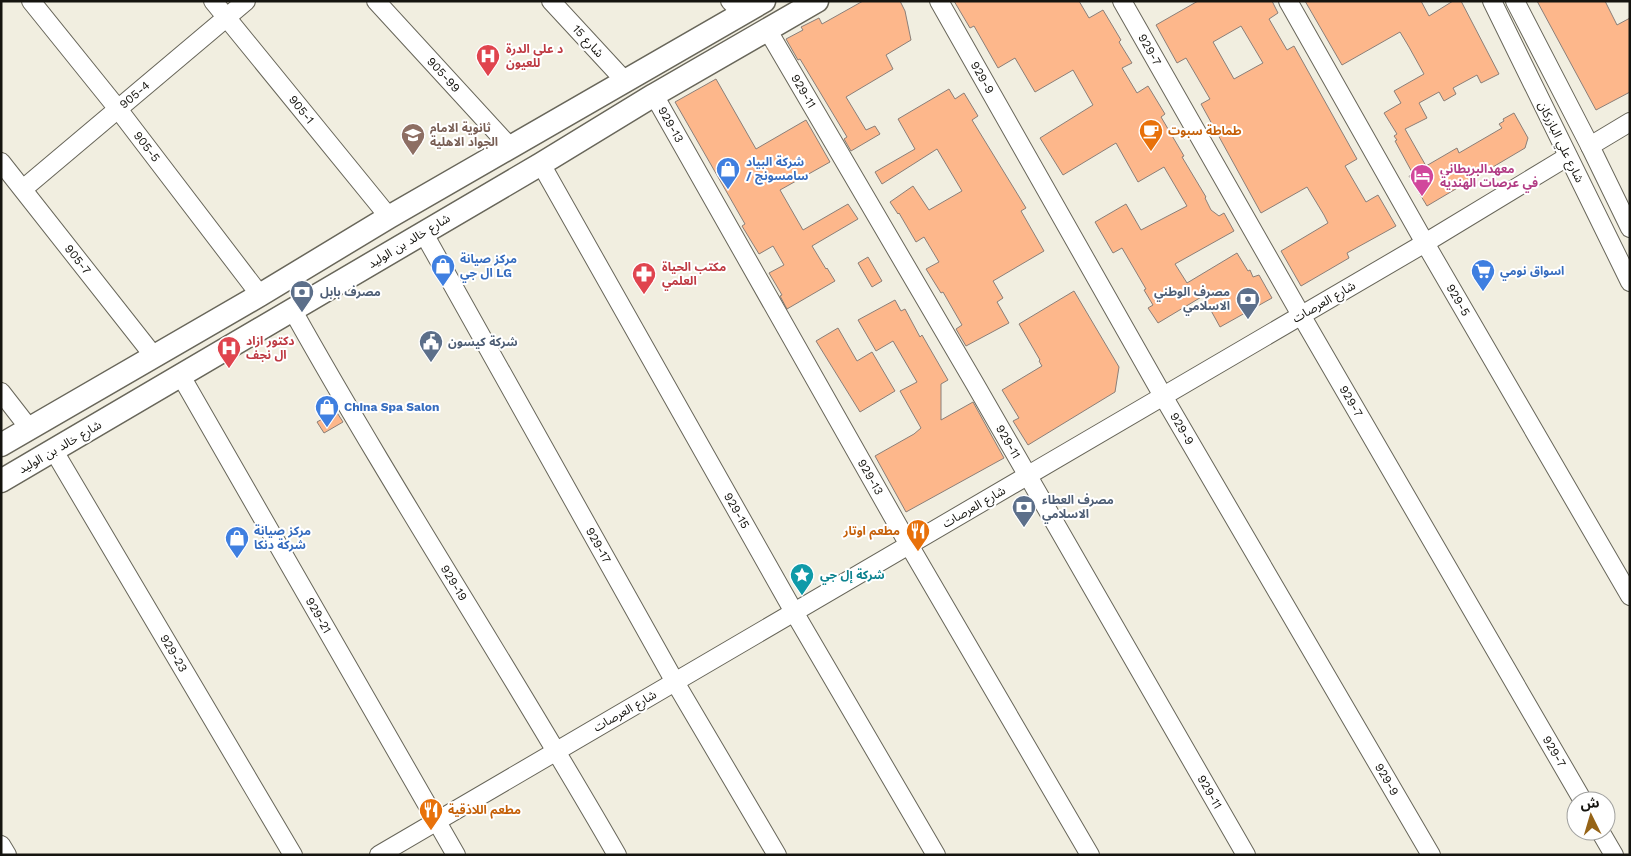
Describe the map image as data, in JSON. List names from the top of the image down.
{
  "streets": {
    "main road": ["شارع خالد بن الوليد"],
    "street": [
      "شارع 15",
      "929-7",
      "905-99",
      "929-9",
      "929-11",
      "905-4",
      "905-1",
      "929-13",
      "شارع علي البازركان",
      "905-5",
      "905-7",
      "929-5",
      "شارع العرصات",
      "929-15",
      "929-17",
      "929-19",
      "929-21",
      "929-23"
    ]
  },
  "crossings": [
    ["929-7", "شارع العرصات"],
    ["929-9", "شارع العرصات"],
    ["929-11", "شارع خالد بن الوليد"],
    ["929-11", "شارع العرصات"],
    ["905-4", "905-1"],
    ["905-4", "905-5"],
    ["905-4", "905-7"],
    ["929-13", "شارع خالد بن الوليد"],
    ["929-13", "شارع العرصات"],
    ["شارع علي البازركان", "شارع العرصات"],
    ["شارع خالد بن الوليد", "929-15"],
    ["شارع خالد بن الوليد", "929-17"],
    ["شارع خالد بن الوليد", "929-19"],
    ["شارع خالد بن الوليد", "929-21"],
    ["شارع خالد بن الوليد", "929-23"],
    ["929-5", "شارع العرصات"],
    ["شارع العرصات", "929-15"],
    ["شارع العرصات", "929-17"],
    ["شارع العرصات", "929-19"],
    ["شارع العرصات", "929-21"]
  ],
  "places": {
    "hospital": ["د علي الدرة للعيون", "دكتور ازاد ال نجف"],
    "cafe": ["طماطة سبوت"],
    "school or university": ["ثانوية الامام الجواد الاهلية"],
    "shop": [
      "شركة البياد / سامسونج",
      "مركز صيانة ال جي LG",
      "China Spa Salon",
      "مركز صيانة شركة دنكا"
    ],
    "hotel": ["معهدالبريطاني في عرصات الهندية"],
    "supermarket": ["اسواق نومي"],
    "pharmacy": ["مكتب الحياة العلمي"],
    "bank": ["مصرف بابل", "مصرف الوطني الاسلامي", "مصرف العطاء الاسلامي"],
    "public building": ["شركة كيسون"],
    "restaurant": ["مطعم اوتار", "مطعم اللاذقية"],
    "place": ["شركة إل جي"]
  },
  "north": "top"
}
